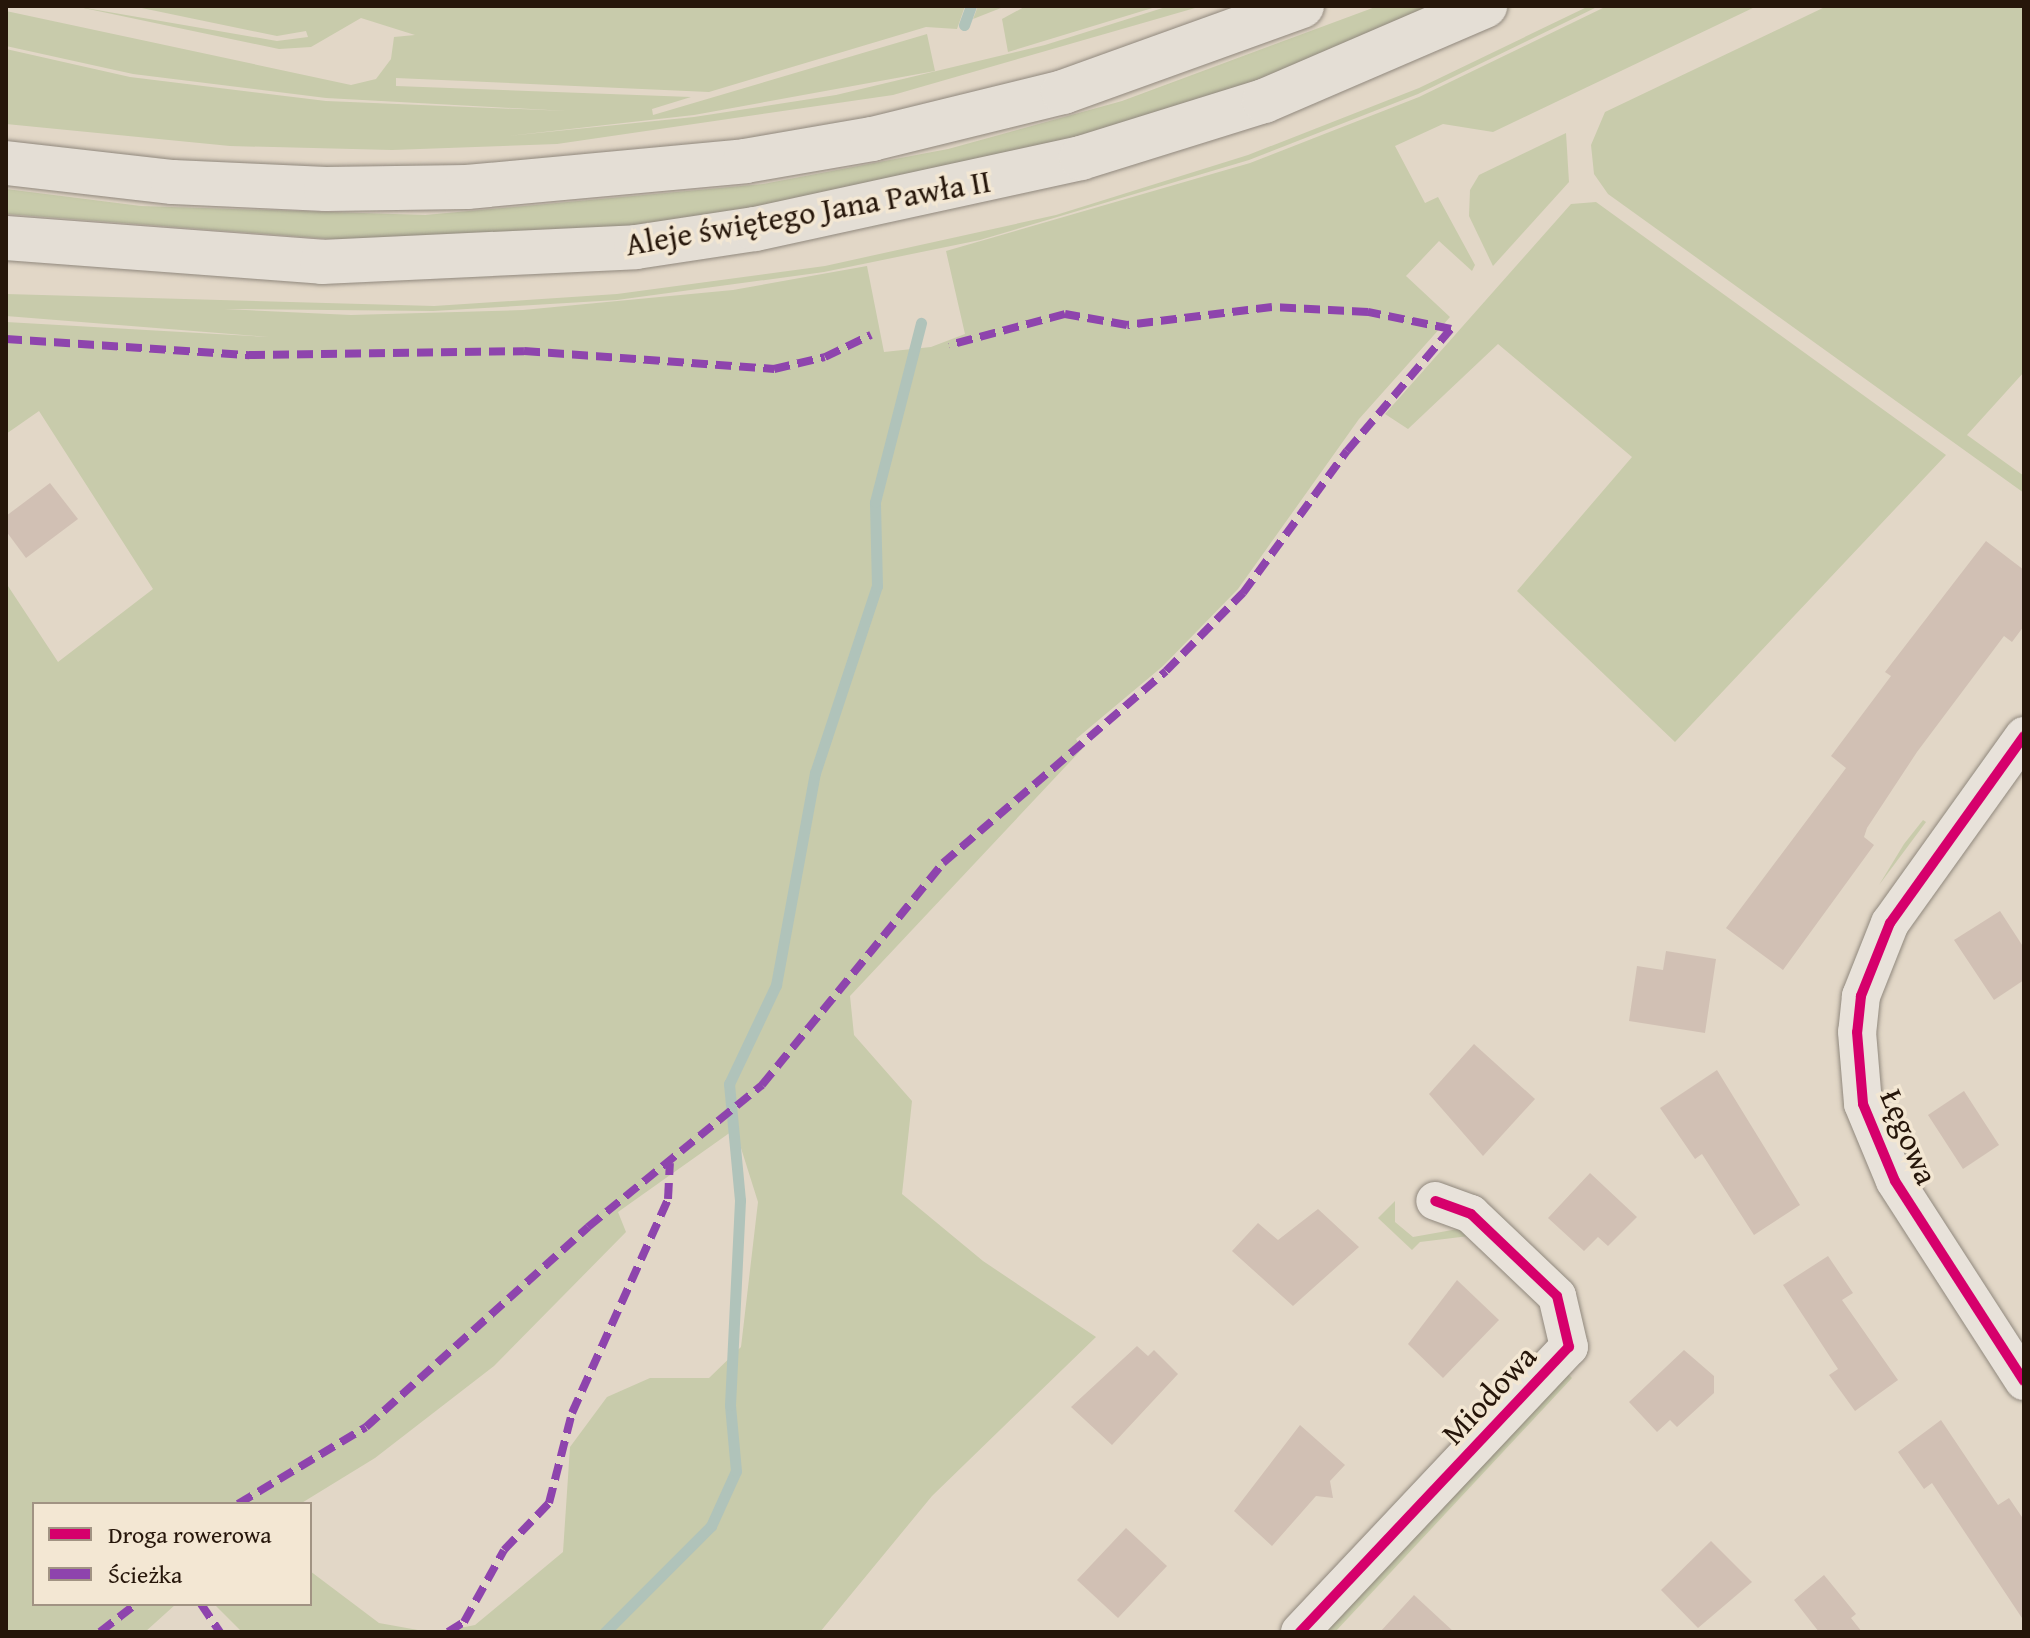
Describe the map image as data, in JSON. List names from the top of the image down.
{
  "streets": {
    "highway": ["Aleje świętego Jana Pawła II"],
    "street": ["Łęgowa", "Miodowa"]
  },
  "legend": ["Droga rowerowa", "Ścieżka"]
}
